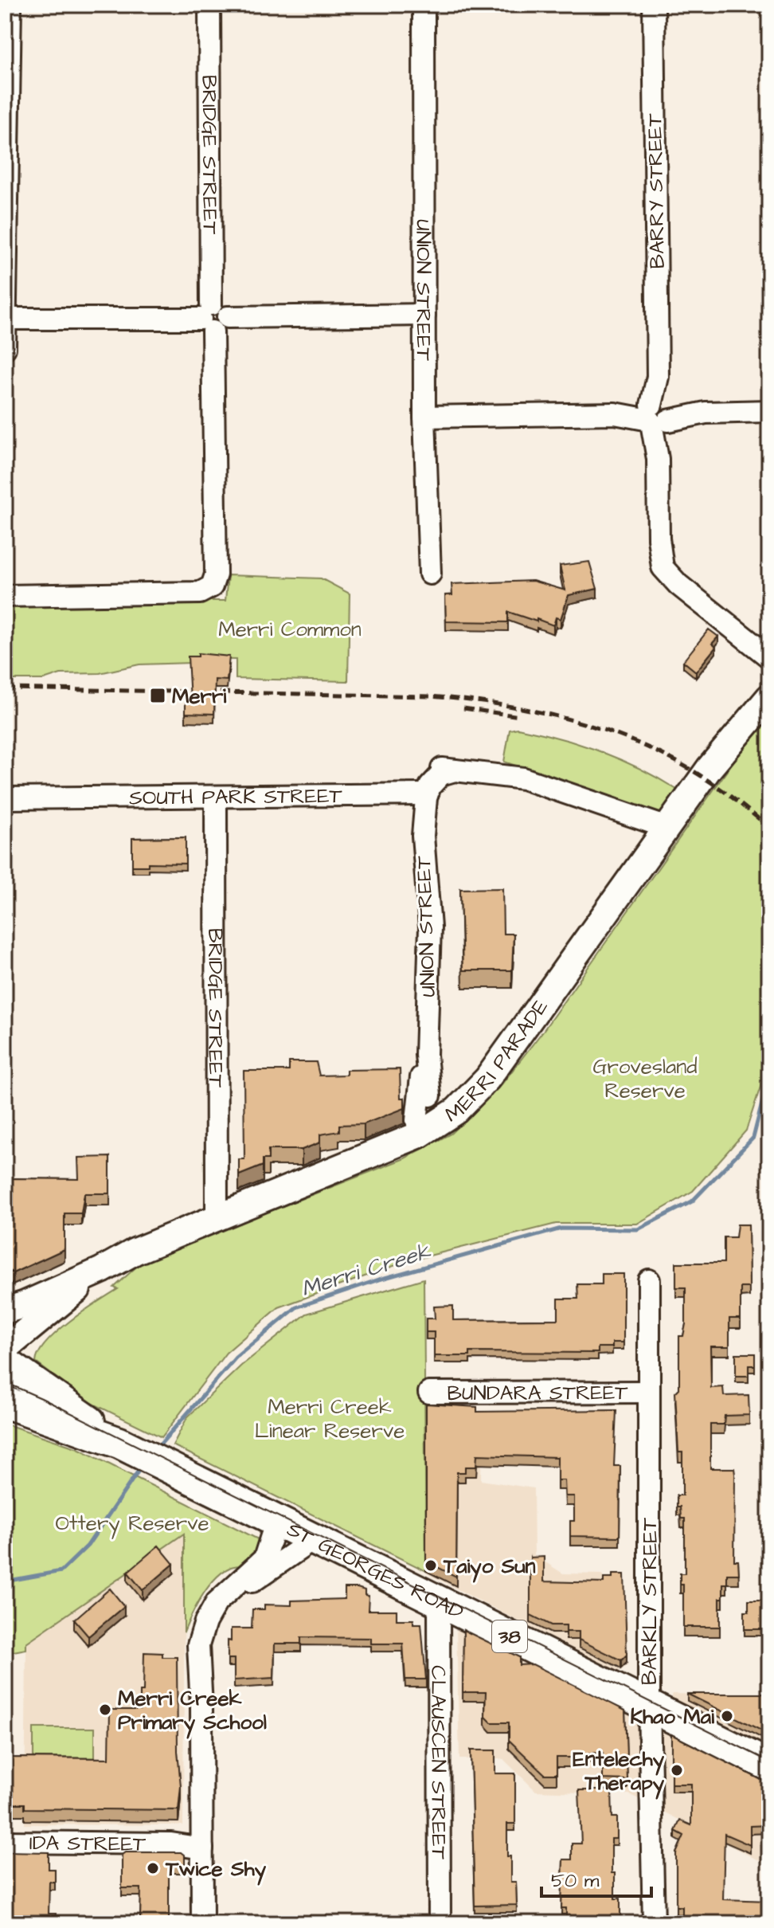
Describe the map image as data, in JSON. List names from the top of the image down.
{
  "streets": {
    "highway": ["ST GEORGES ROAD", "38"],
    "main road": ["MERRI PARADE"],
    "street": [
      "BRIDGE STREET",
      "BARRY STREET",
      "UNION STREET",
      "SOUTH PARK STREET",
      "BUNDARA STREET",
      "BARKLY STREET",
      "CLAUSCEN STREET",
      "IDA STREET"
    ]
  },
  "crossings": [
    ["BRIDGE STREET", "SOUTH PARK STREET"],
    ["BRIDGE STREET", "MERRI PARADE"],
    ["UNION STREET", "SOUTH PARK STREET"],
    ["UNION STREET", "MERRI PARADE"],
    ["BUNDARA STREET", "BARKLY STREET"],
    ["ST GEORGES ROAD", "BARKLY STREET"],
    ["ST GEORGES ROAD", "CLAUSCEN STREET"]
  ],
  "water": ["Merri Creek"],
  "parks": [
    "Merri Common",
    "Grovesland Reserve",
    "Merri Creek Linear Reserve",
    "Ottery Reserve"
  ],
  "places": {
    "transit": ["Merri"],
    "other": [
      "Taiyo Sun",
      "Merri Creek Primary School",
      "Khao Mai",
      "Entelechy Therapy",
      "Twice Shy"
    ]
  },
  "scale_bar": "50 m"
}
